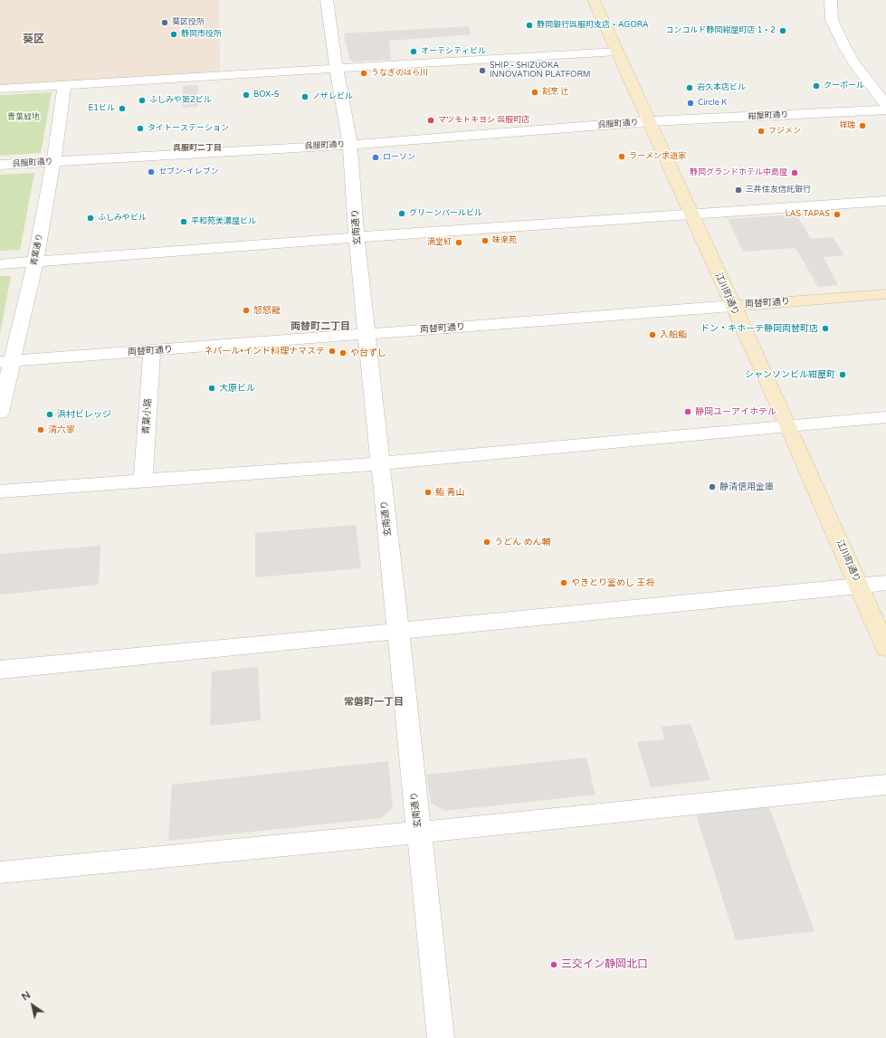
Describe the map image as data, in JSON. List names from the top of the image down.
{
  "streets": {
    "street": [
      "紺屋町通り",
      "呉服町通り",
      "玄南通り",
      "青葉通り",
      "江川町通り",
      "両替町通り",
      "青葉小路"
    ]
  },
  "crossings": [
    ["紺屋町通り", "呉服町通り"],
    ["紺屋町通り", "江川町通り"],
    ["呉服町通り", "玄南通り"],
    ["呉服町通り", "青葉通り"],
    ["呉服町通り", "江川町通り"],
    ["玄南通り", "両替町通り"],
    ["青葉通り", "両替町通り"],
    ["江川町通り", "両替町通り"],
    ["両替町通り", "青葉小路"]
  ],
  "districts": [
    "葵区",
    "呉服町二丁目",
    "両替町二丁目",
    "常磐町一丁目"
  ],
  "parks": ["青葉緑地"],
  "places": [
    "葵区役所",
    "静岡銀行呉服町支店・AGORA",
    "コンコルド静岡紺屋町店 1・2",
    "静岡市役所",
    "オーテシティビル",
    "SHIP - SHIZUOKA INNOVATION PLATFORM",
    "うなぎのはら川",
    "クーポール",
    "岩久本店ビル",
    "割烹 辻",
    "BOX-5",
    "ノザレビル",
    "ふしみや第2ビル",
    "Circle K",
    "E1ビル",
    "マツモトキヨシ 呉服町店",
    "祥瑞",
    "タイトーステーション",
    "フジメン",
    "ラーメン求道家",
    "ローソン",
    "セブン-イレブン",
    "静岡グランドホテル中島屋",
    "三井住友信託銀行",
    "グリーンパールビル",
    "LAS TAPAS",
    "ふしみやビル",
    "平和苑美濃屋ビル",
    "味楽苑",
    "満堂紅",
    "怒怒龍",
    "ドン・キホーテ静岡両替町店",
    "入船鮨",
    "ネパール•インド料理ナマステ",
    "や台ずし",
    "シャンソンビル紺屋町",
    "大原ビル",
    "静岡ユーアイホテル",
    "浜村ビレッジ",
    "清六家",
    "静清信用金庫",
    "鮨 青山",
    "うどん めん輔",
    "やきとり釜めし 王将",
    "三交イン静岡北口"
  ],
  "north": "top left"
}
